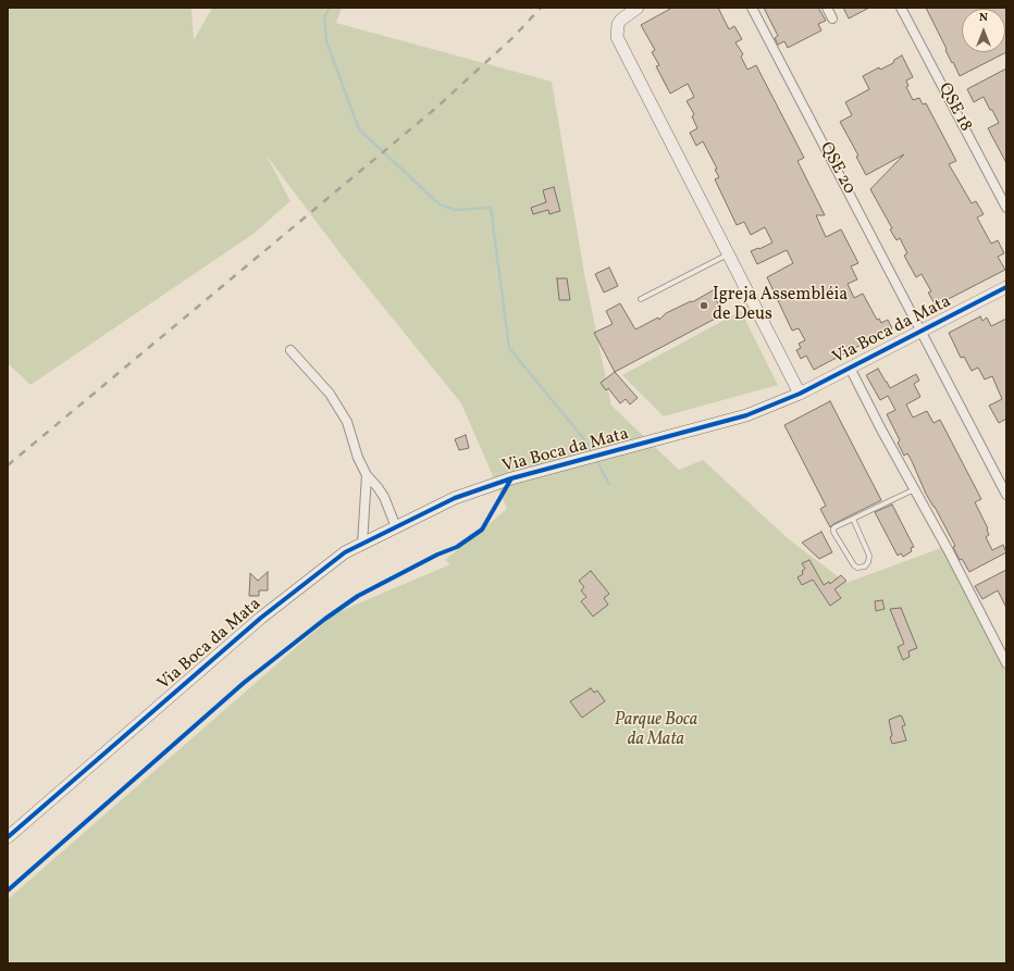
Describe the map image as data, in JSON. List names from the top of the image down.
{
  "streets": {
    "street": ["QSE 18", "QSE 20", "Via Boca da Mata"]
  },
  "crossings": [
    ["QSE 20", "Via Boca da Mata"]
  ],
  "parks": ["Parque Boca da Mata"],
  "places": ["Igreja Assembléia de Deus"],
  "north": "top"
}
